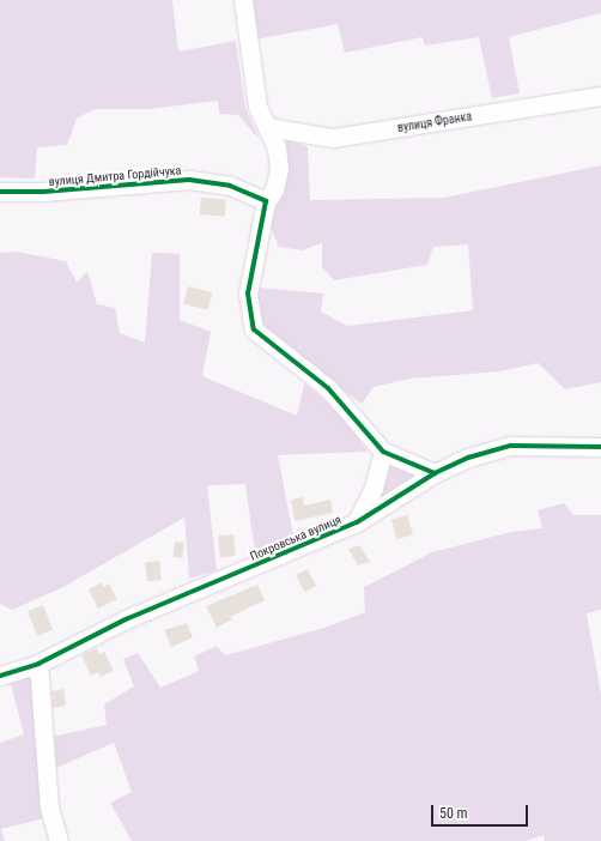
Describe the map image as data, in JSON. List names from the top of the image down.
{
  "streets": {
    "street": ["вулиця Франка", "вулиця Дмитра Гордійчука", "Покровська вулиця"]
  },
  "scale_bar": "50 m"
}
